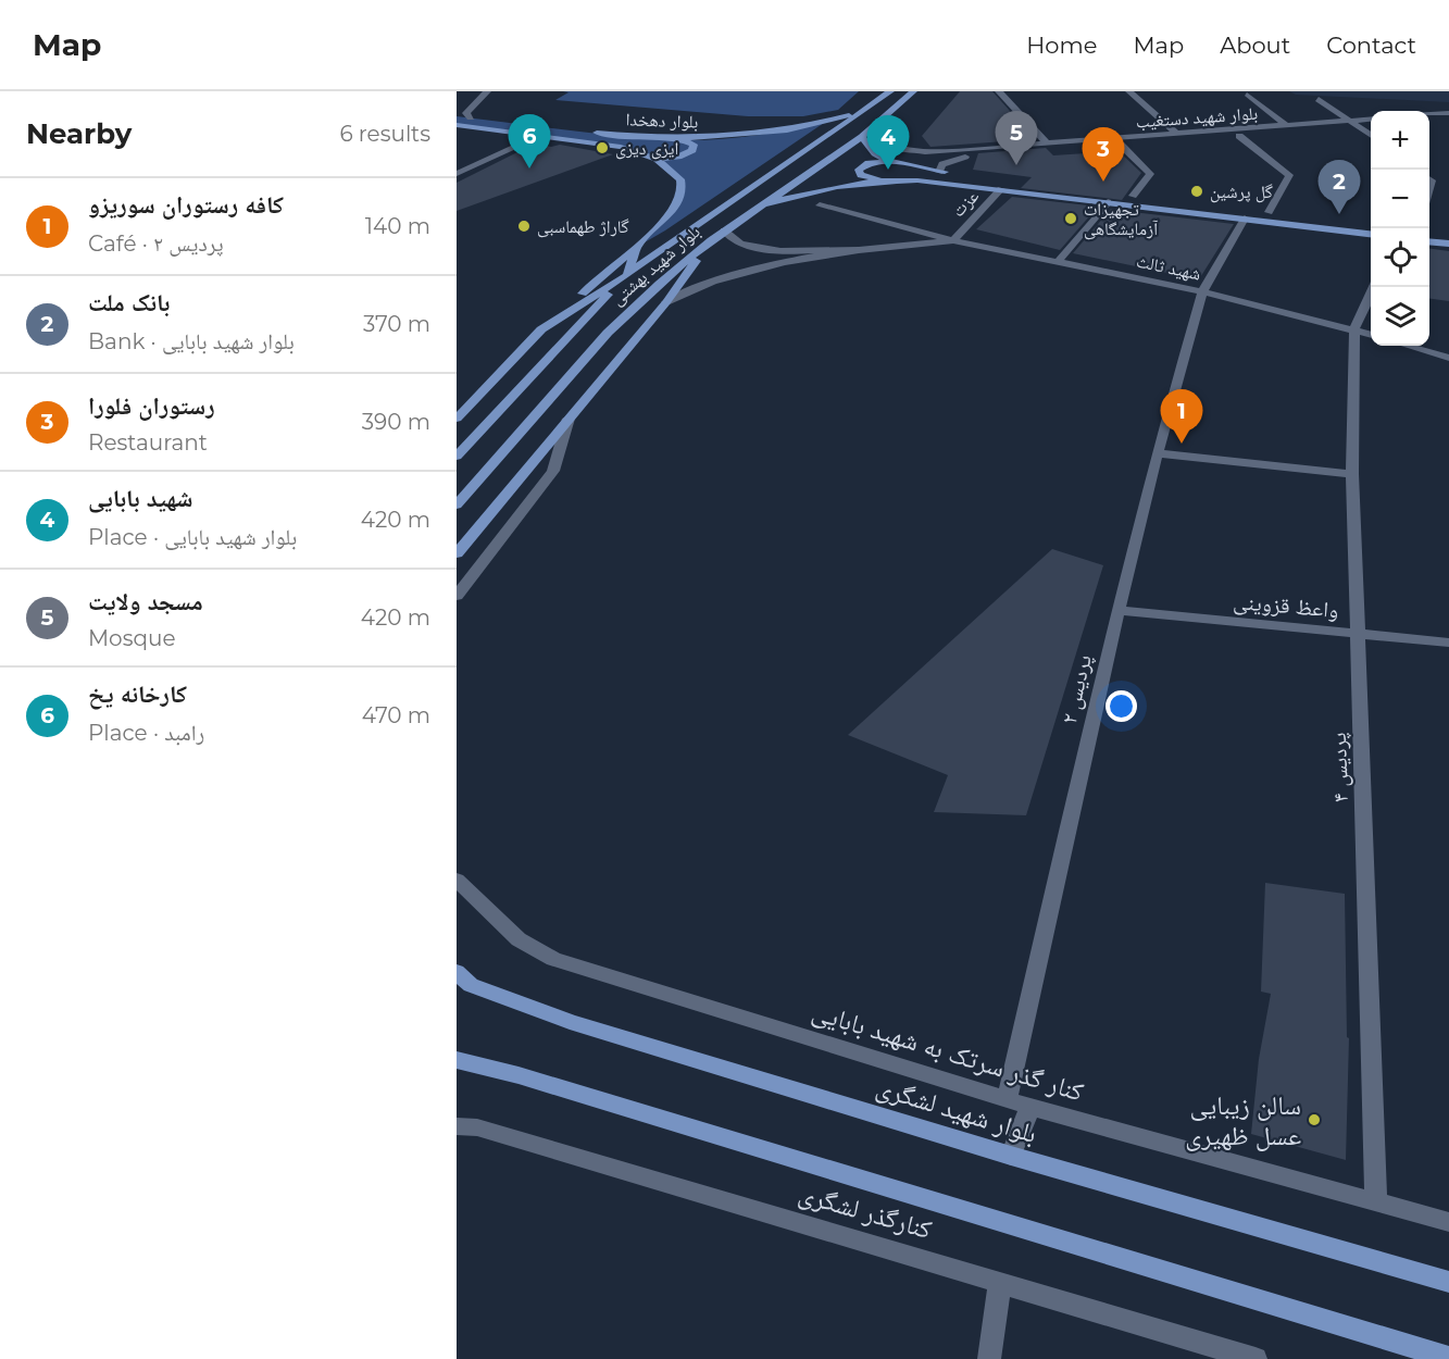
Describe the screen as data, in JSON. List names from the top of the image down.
{
  "streets": {
    "main road": ["بلوار دهخدا", "بلوار شهید بهشتی", "بلوار شهید لشگری"],
    "street": [
      "بلوار شهید دستغیب",
      "عزت",
      "شهید ثالث",
      "واعظ قزوینی",
      "پردیس ۲",
      "پردیس ۴",
      "کنار گذر سرتک به شهید بابایی",
      "کنارگذر لشگری"
    ]
  },
  "crossings": [
    ["بلوار شهید دستغیب", "بلوار شهید بهشتی"],
    ["بلوار دهخدا", "بلوار شهید بهشتی"],
    ["عزت", "شهید ثالث"],
    ["بلوار شهید بهشتی", "شهید ثالث"],
    ["شهید ثالث", "پردیس ۲"],
    ["شهید ثالث", "پردیس ۴"],
    ["واعظ قزوینی", "پردیس ۲"],
    ["واعظ قزوینی", "پردیس ۴"],
    ["پردیس ۲", "کنار گذر سرتک به شهید بابایی"],
    ["پردیس ۴", "کنار گذر سرتک به شهید بابایی"]
  ],
  "places": [
    "ایزی دیزی",
    "گل پرشین",
    "تجهیزات آزمایشگاهی",
    "گاراژ طهماسبی",
    "سالن زیبایی عسل ظهیری"
  ],
  "page": {
    "header": "Map",
    "nav": [
      "Home",
      "Map",
      "About",
      "Contact"
    ],
    "heading": ["Nearby", "6 results"],
    "map_buttons": ["+", "−"],
    "pins": [
      "5",
      "6",
      "4",
      "3",
      "2",
      "1"
    ],
    "list": [
      {
        "mark": "1",
        "name": "کافه رستوران سوریزو",
        "note": "Café · پردیس ۲",
        "value": "140 m"
      },
      {
        "mark": "2",
        "name": "بانک ملت",
        "note": "Bank · بلوار شهید بابایی",
        "value": "370 m"
      },
      {
        "mark": "3",
        "name": "رستوران فلورا",
        "note": "Restaurant",
        "value": "390 m"
      },
      {
        "mark": "4",
        "name": "شهید بابایی",
        "note": "Place · بلوار شهید بابایی",
        "value": "420 m"
      },
      {
        "mark": "5",
        "name": "مسجد ولایت",
        "note": "Mosque",
        "value": "420 m"
      },
      {
        "mark": "6",
        "name": "کارخانه یخ",
        "note": "Place · رامبد",
        "value": "470 m"
      }
    ]
  }
}
